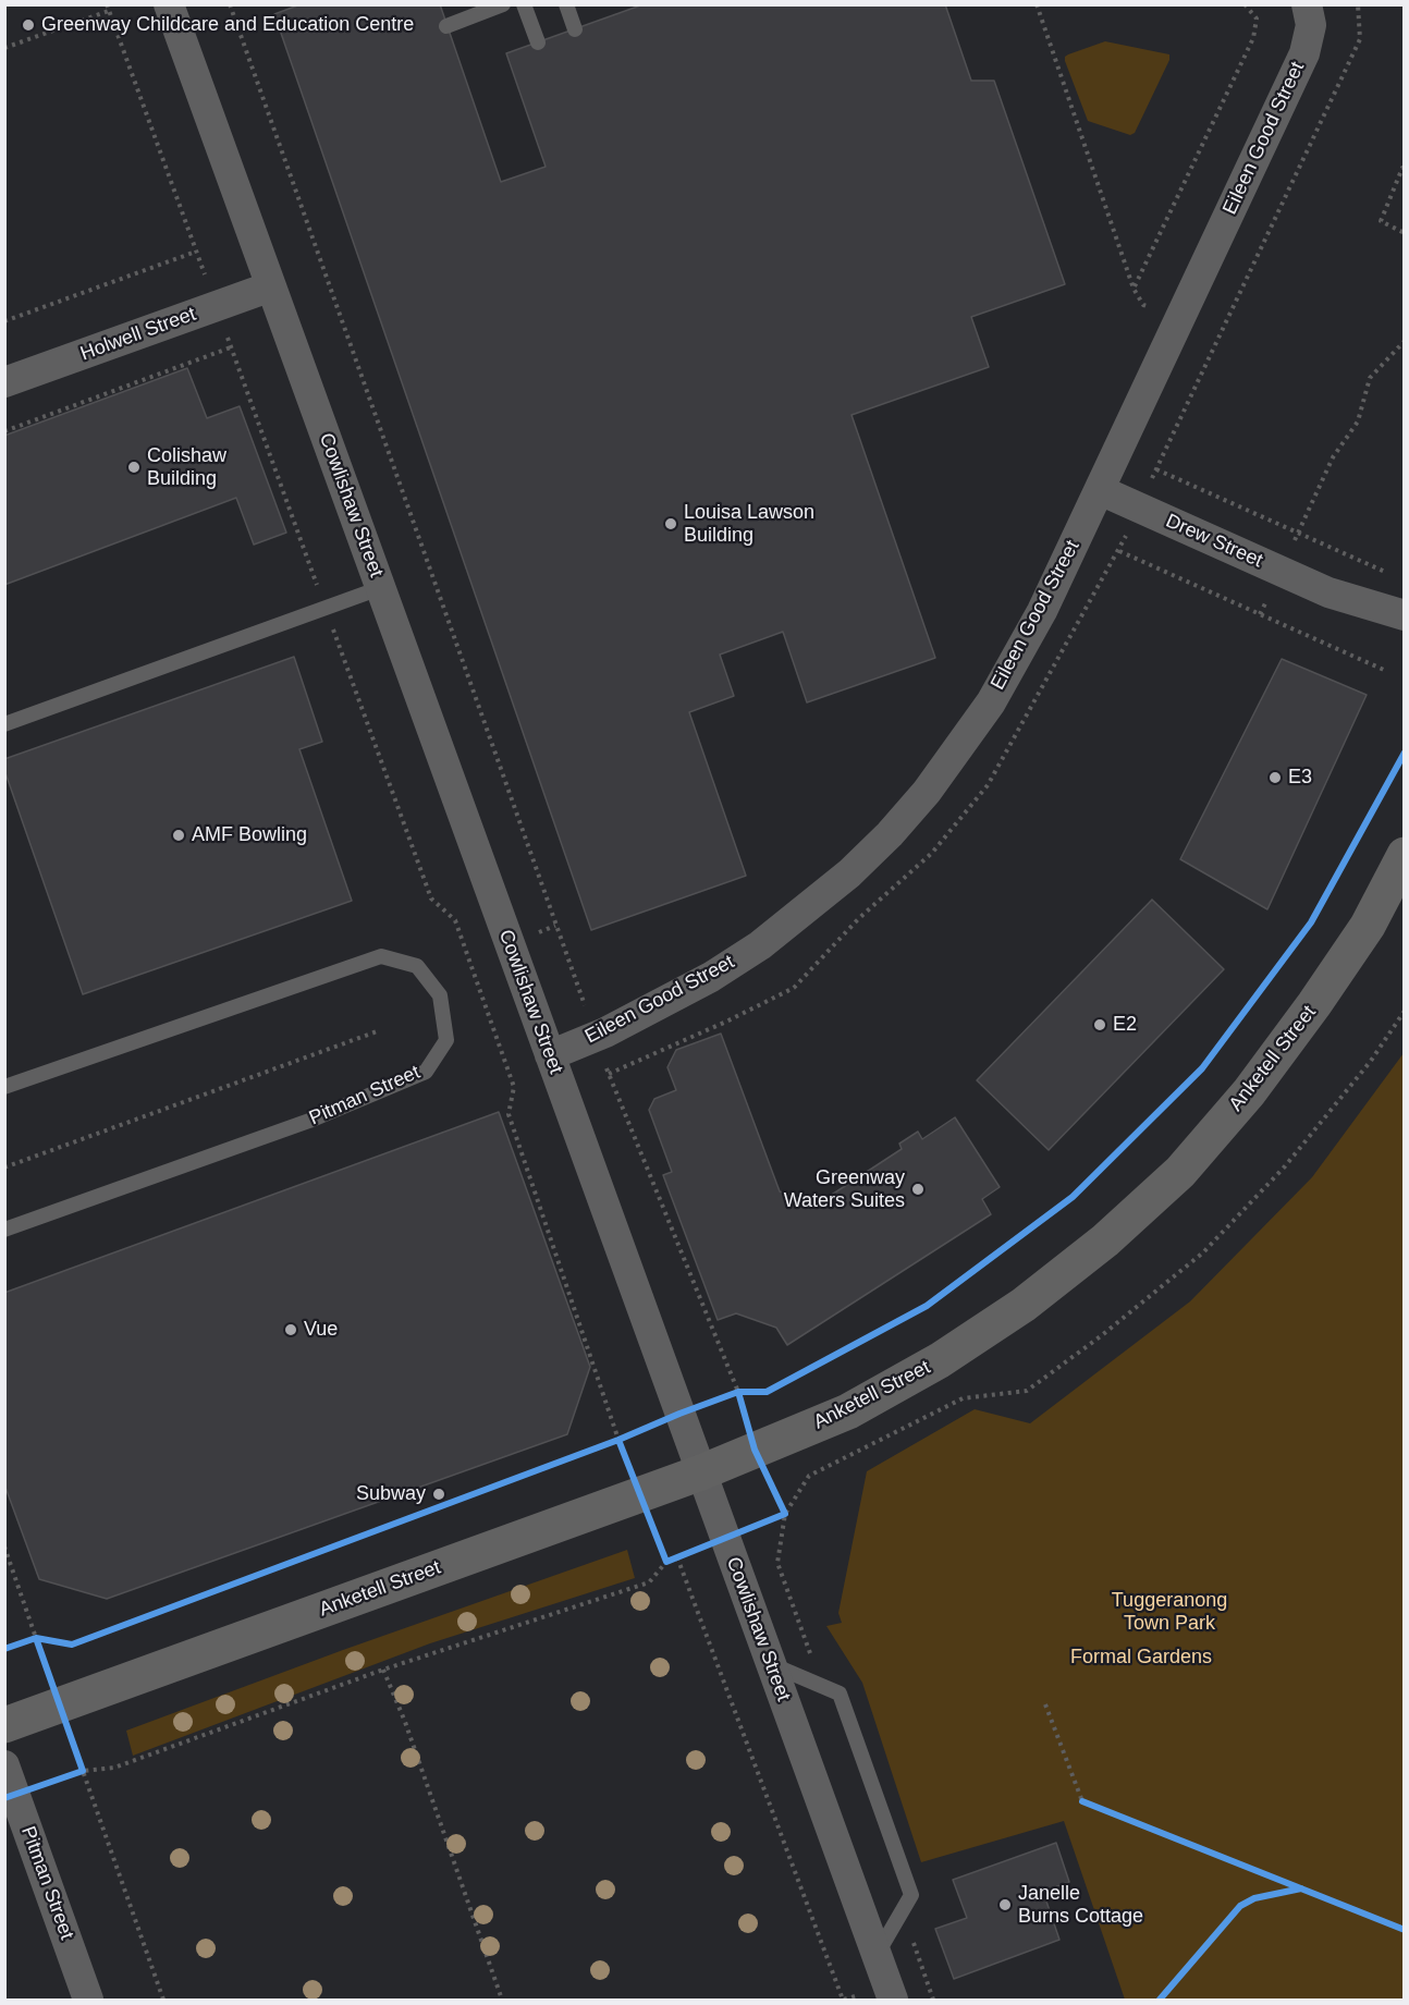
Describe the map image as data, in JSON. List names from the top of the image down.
{
  "streets": {
    "street": [
      "Eileen Good Street",
      "Holwell Street",
      "Cowlishaw Street",
      "Drew Street",
      "Anketell Street",
      "Pitman Street"
    ]
  },
  "crossings": [
    ["Eileen Good Street", "Cowlishaw Street"],
    ["Eileen Good Street", "Drew Street"],
    ["Holwell Street", "Cowlishaw Street"],
    ["Cowlishaw Street", "Anketell Street"]
  ],
  "parks": ["Tuggeranong Town Park", "Formal Gardens"],
  "places": [
    "Greenway Childcare and Education Centre",
    "Colishaw Building",
    "Louisa Lawson Building",
    "E3",
    "AMF Bowling",
    "E2",
    "Greenway Waters Suites",
    "Vue",
    "Subway",
    "Janelle Burns Cottage"
  ]
}
